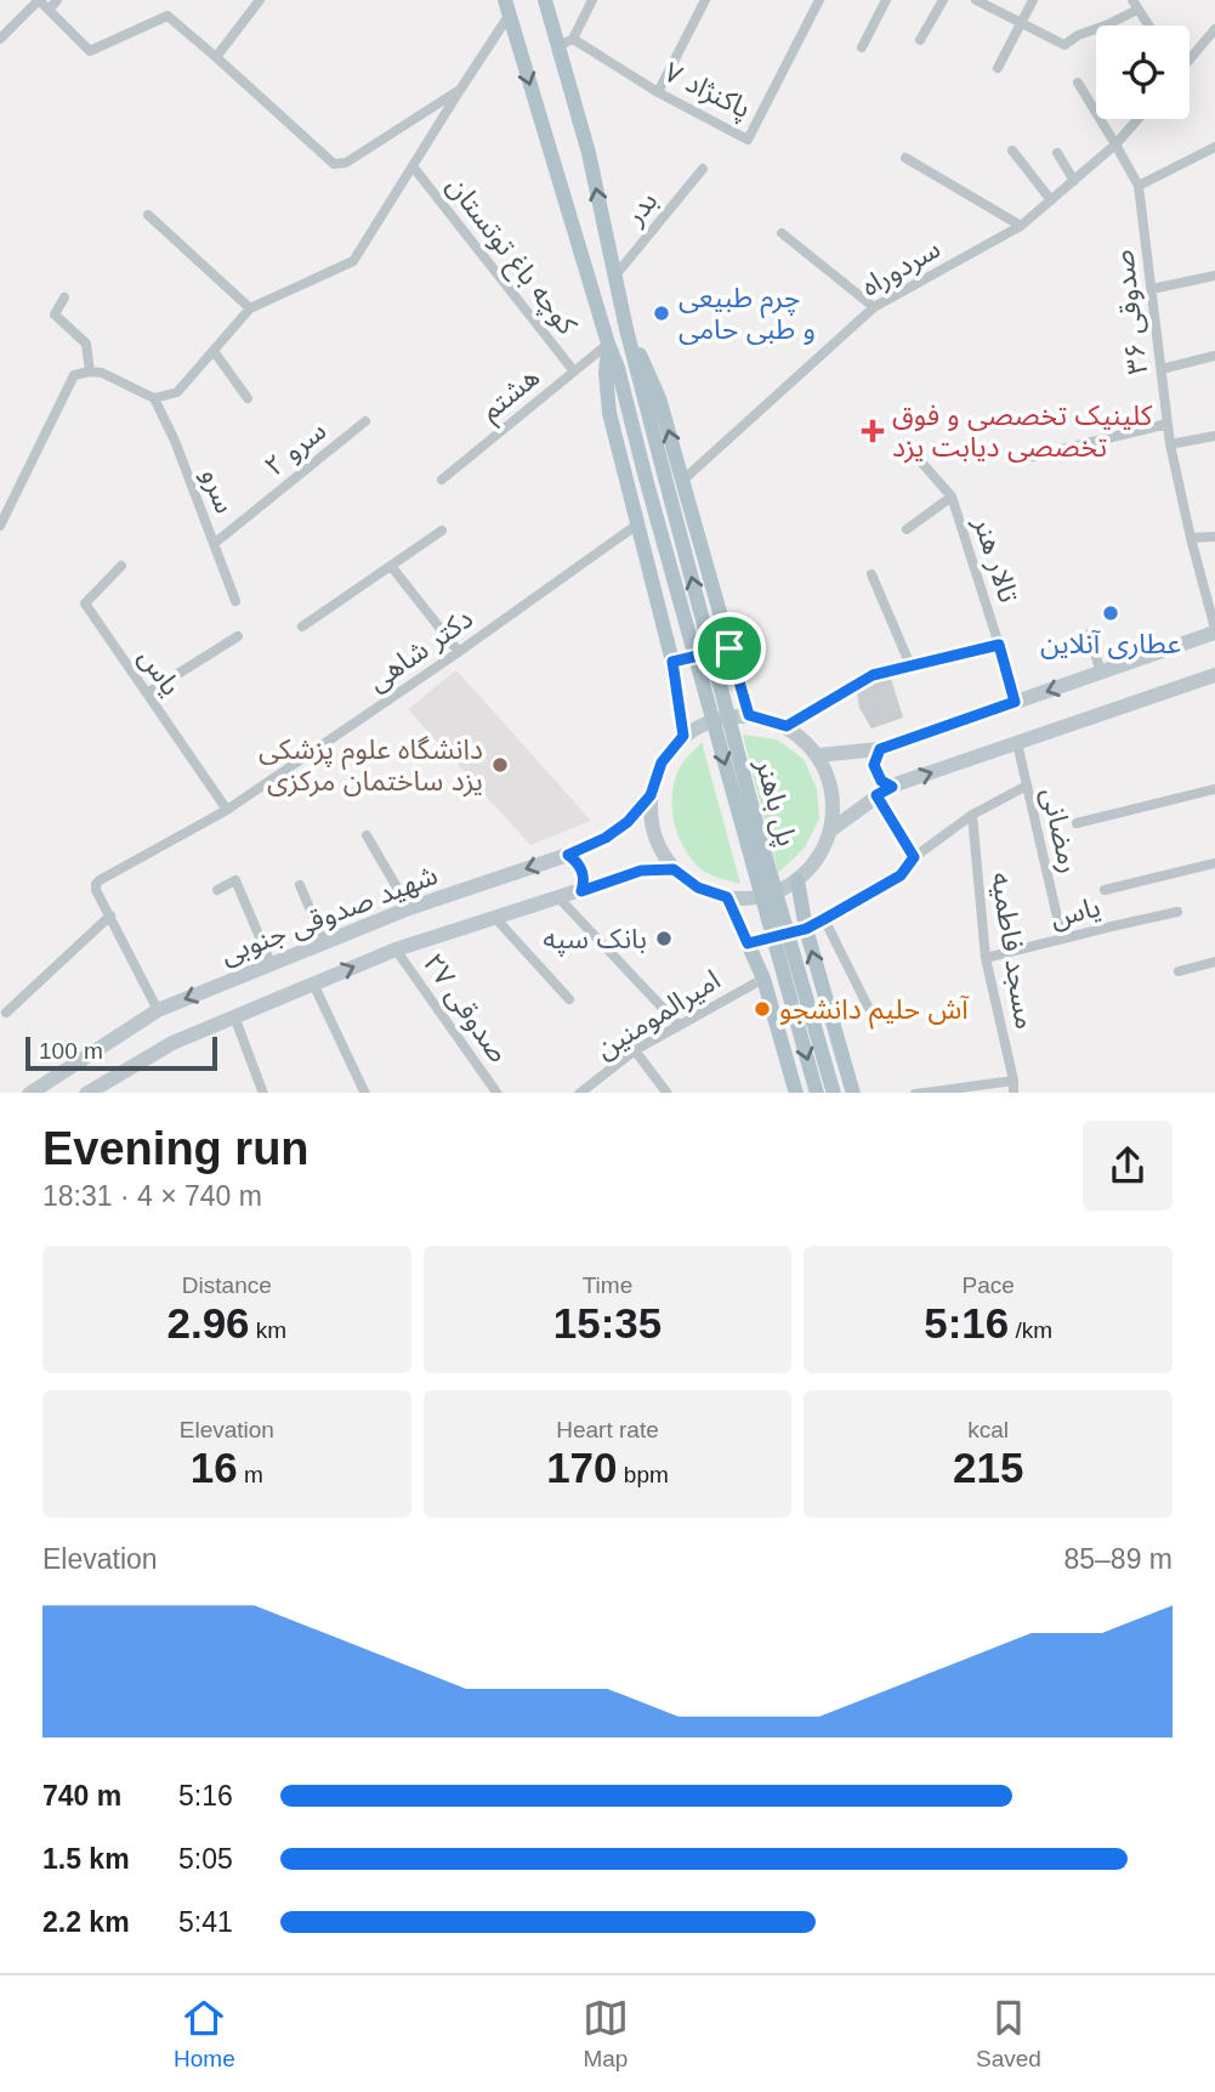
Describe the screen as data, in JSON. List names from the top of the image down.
{
  "streets": {
    "main road": ["پل باهنر", "شهید صدوقی جنوبی"],
    "street": [
      "پاکنژاد ۷",
      "بدر",
      "کوچه باغ توتستان",
      "سردوراه",
      "صدوقی ۳۶",
      "هشتم",
      "سرو ۲",
      "سرو",
      "تالار هنر",
      "دکتر شاهی",
      "یاس",
      "رمضانی",
      "مسجد فاطمیه",
      "صدوقی ۲۷",
      "امیرالمومنین"
    ]
  },
  "crossings": [
    ["کوچه باغ توتستان", "هشتم"],
    ["سردوراه", "صدوقی ۳۶"],
    ["هشتم", "پل باهنر"],
    ["سرو ۲", "سرو"],
    ["دکتر شاهی", "یاس"],
    ["یاس", "مسجد فاطمیه"],
    ["شهید صدوقی جنوبی", "صدوقی ۲۷"]
  ],
  "places": {
    "other": [
      "چرم طبیعی و طبی حامی",
      "عطاری آنلاین",
      "دانشگاه علوم پزشکی یزد ساختمان مرکزی",
      "بانک سپه",
      "آش حلیم دانشجو"
    ],
    "health": ["کلینیک تخصصی و فوق تخصصی دیابت یزد"]
  },
  "scale_bar": "100 m",
  "page": {
    "scale": "100 m",
    "heading": ["Evening run", "18:31 · 4 × 740 m"],
    "stats": [
      ["Distance", "2.96 km"],
      ["Time", "15:35"],
      ["Pace", "5:16 /km"],
      ["Elevation", "16 m"],
      ["Heart rate", "170 bpm"],
      ["kcal", "215"]
    ],
    "chart": ["Elevation", "85–89 m"],
    "list": [
      {
        "name": "740 m",
        "note": "5:16"
      },
      {
        "name": "1.5 km",
        "note": "5:05"
      },
      {
        "name": "2.2 km",
        "note": "5:41"
      }
    ],
    "tabs": ["Home", "Map", "Saved"]
  }
}
